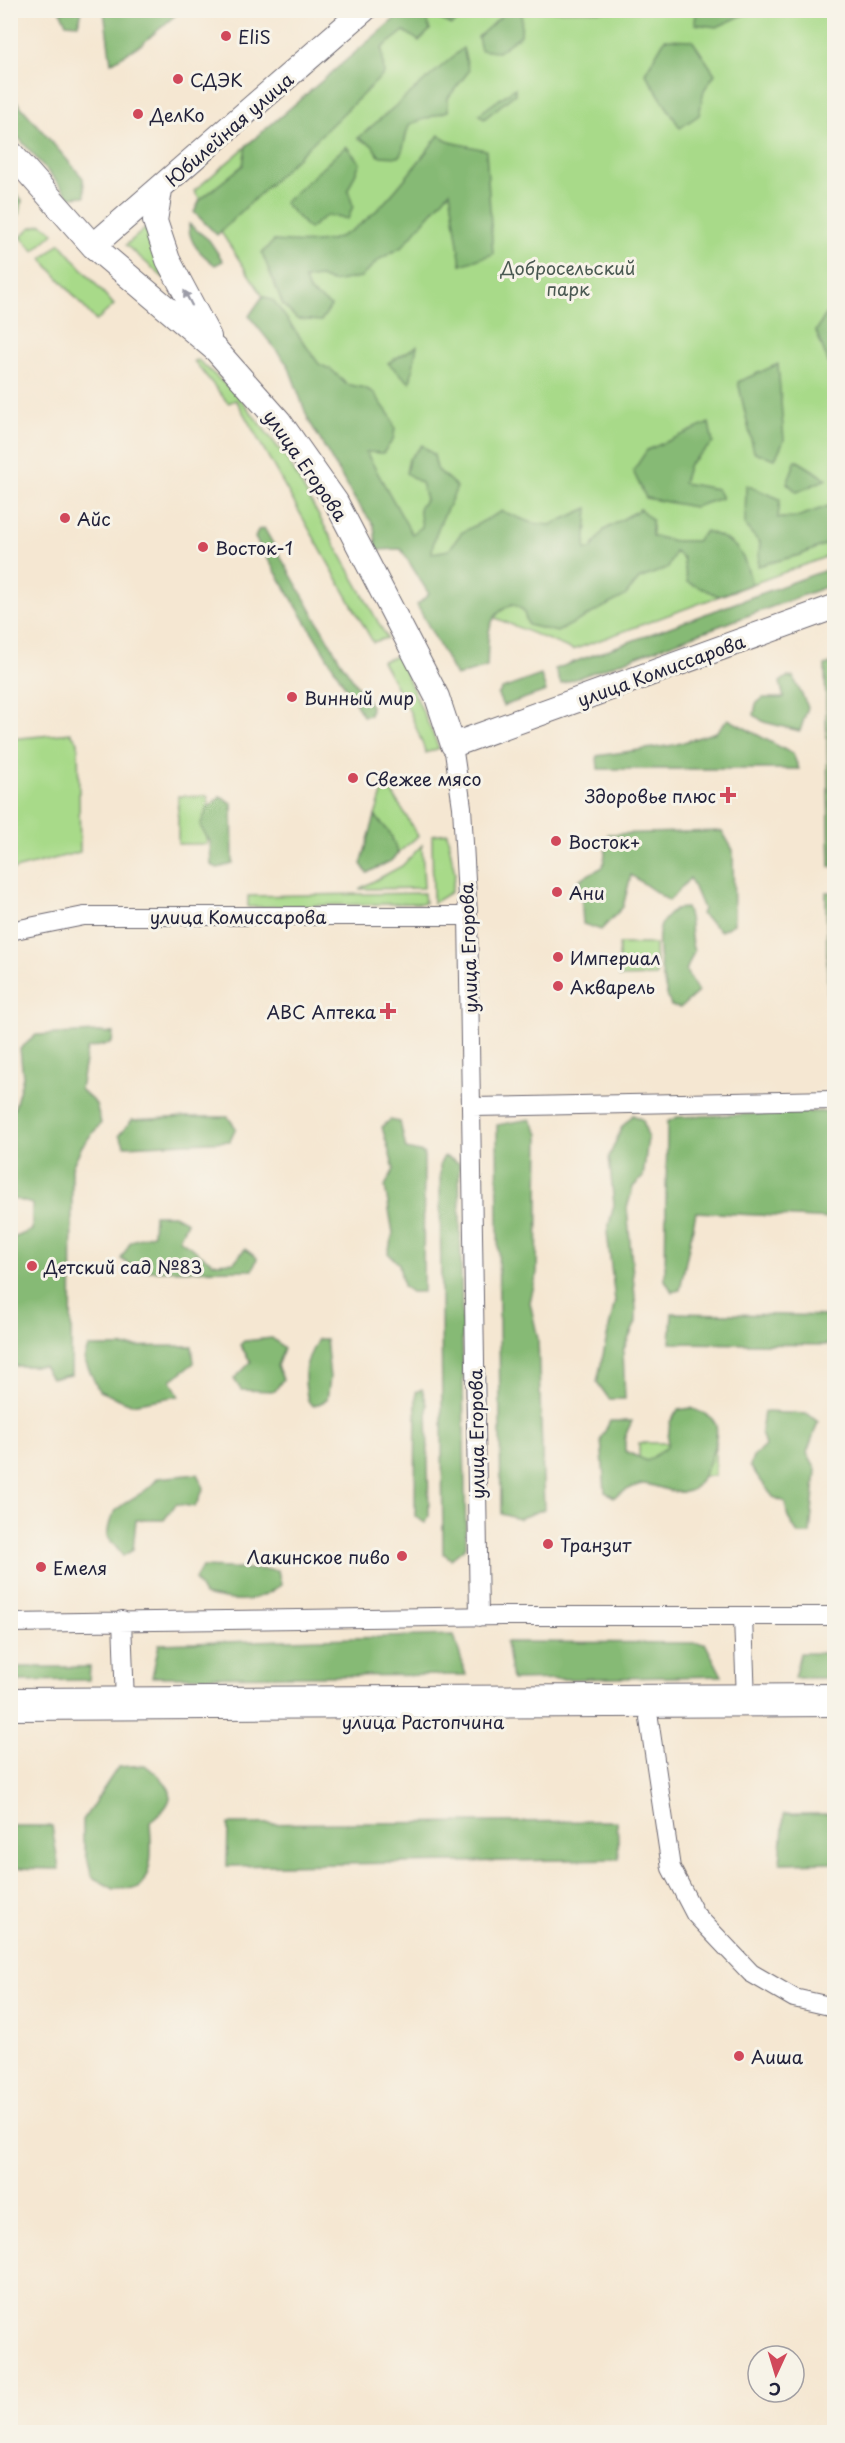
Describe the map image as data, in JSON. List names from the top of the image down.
{
  "streets": {
    "highway": ["улица Растопчина"],
    "main road": ["Юбилейная улица", "улица Егорова", "улица Комиссарова"]
  },
  "crossings": [
    ["Юбилейная улица", "улица Егорова"],
    ["улица Егорова", "улица Комиссарова"]
  ],
  "parks": ["Добросельский парк"],
  "places": {
    "other": [
      "EliS",
      "СДЭК",
      "ДелКо",
      "Айс",
      "Восток-1",
      "Винный мир",
      "Свежее мясо",
      "Восток+",
      "Ани",
      "Империал",
      "Акварель",
      "Детский сад №83",
      "Транзит",
      "Лакинское пиво",
      "Емеля",
      "Аиша"
    ],
    "health": ["Здоровье плюс", "ABC Аптека"]
  },
  "north": "bottom"
}
